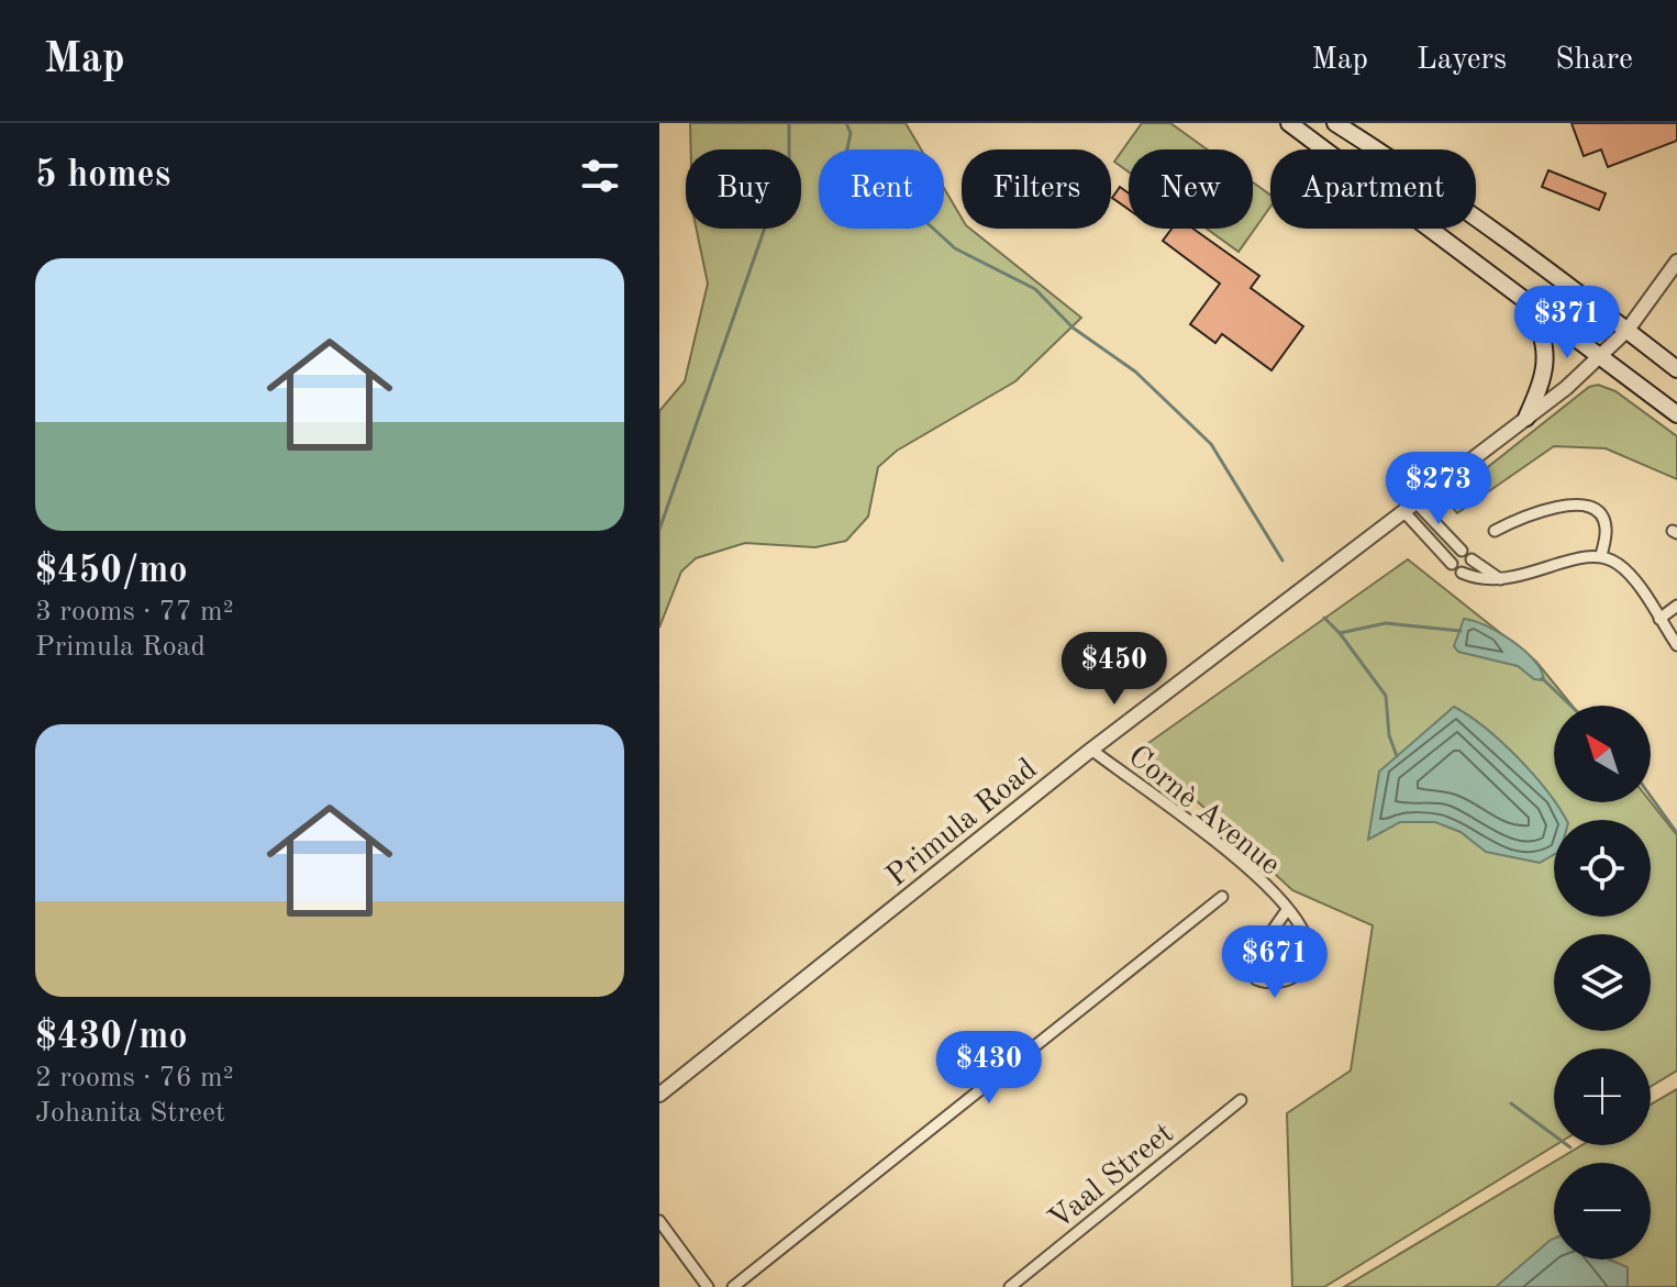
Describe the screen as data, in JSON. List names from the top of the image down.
{
  "streets": {
    "street": ["Cornè Avenue", "Primula Road", "Vaal Street"]
  },
  "crossings": [
    ["Cornè Avenue", "Primula Road"]
  ],
  "north": "top left",
  "page": {
    "header": "Map",
    "nav": ["Map", "Layers", "Share"],
    "heading": "5 homes",
    "chip": [
      "Buy",
      "Rent",
      "Filters",
      "New",
      "Apartment"
    ],
    "list": [
      {
        "name": "$450/mo",
        "note": "3 rooms · 77 m² · Primula Road"
      },
      {
        "name": "$430/mo",
        "note": "2 rooms · 76 m² · Johanita Street"
      }
    ],
    "price": [
      "$371",
      "$273",
      "$450",
      "$671",
      "$430"
    ],
    "map_buttons": ["+", "−"]
  }
}
